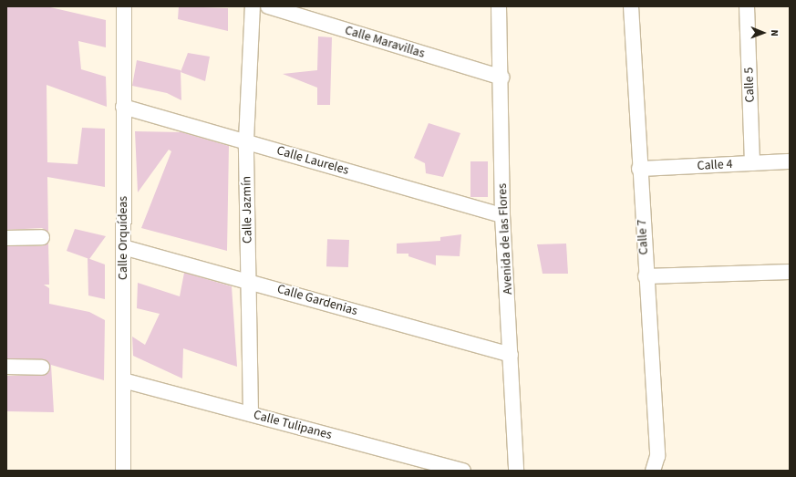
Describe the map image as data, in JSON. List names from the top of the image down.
{
  "streets": {
    "street": [
      "Calle Maravillas",
      "Calle 5",
      "Calle Laureles",
      "Calle 4",
      "Calle Jazmín",
      "Calle 7",
      "Calle Orquídeas",
      "Avenida de las Flores",
      "Calle Gardenias",
      "Calle Tulipanes"
    ]
  },
  "crossings": [
    ["Calle Maravillas", "Avenida de las Flores"],
    ["Calle 5", "Calle 4"],
    ["Calle Laureles", "Calle Jazmín"],
    ["Calle Laureles", "Calle Orquídeas"],
    ["Calle Laureles", "Avenida de las Flores"],
    ["Calle 4", "Calle 7"],
    ["Calle Jazmín", "Calle Gardenias"],
    ["Calle Jazmín", "Calle Tulipanes"],
    ["Calle Orquídeas", "Calle Gardenias"],
    ["Calle Orquídeas", "Calle Tulipanes"],
    ["Avenida de las Flores", "Calle Gardenias"]
  ],
  "north": "right"
}
